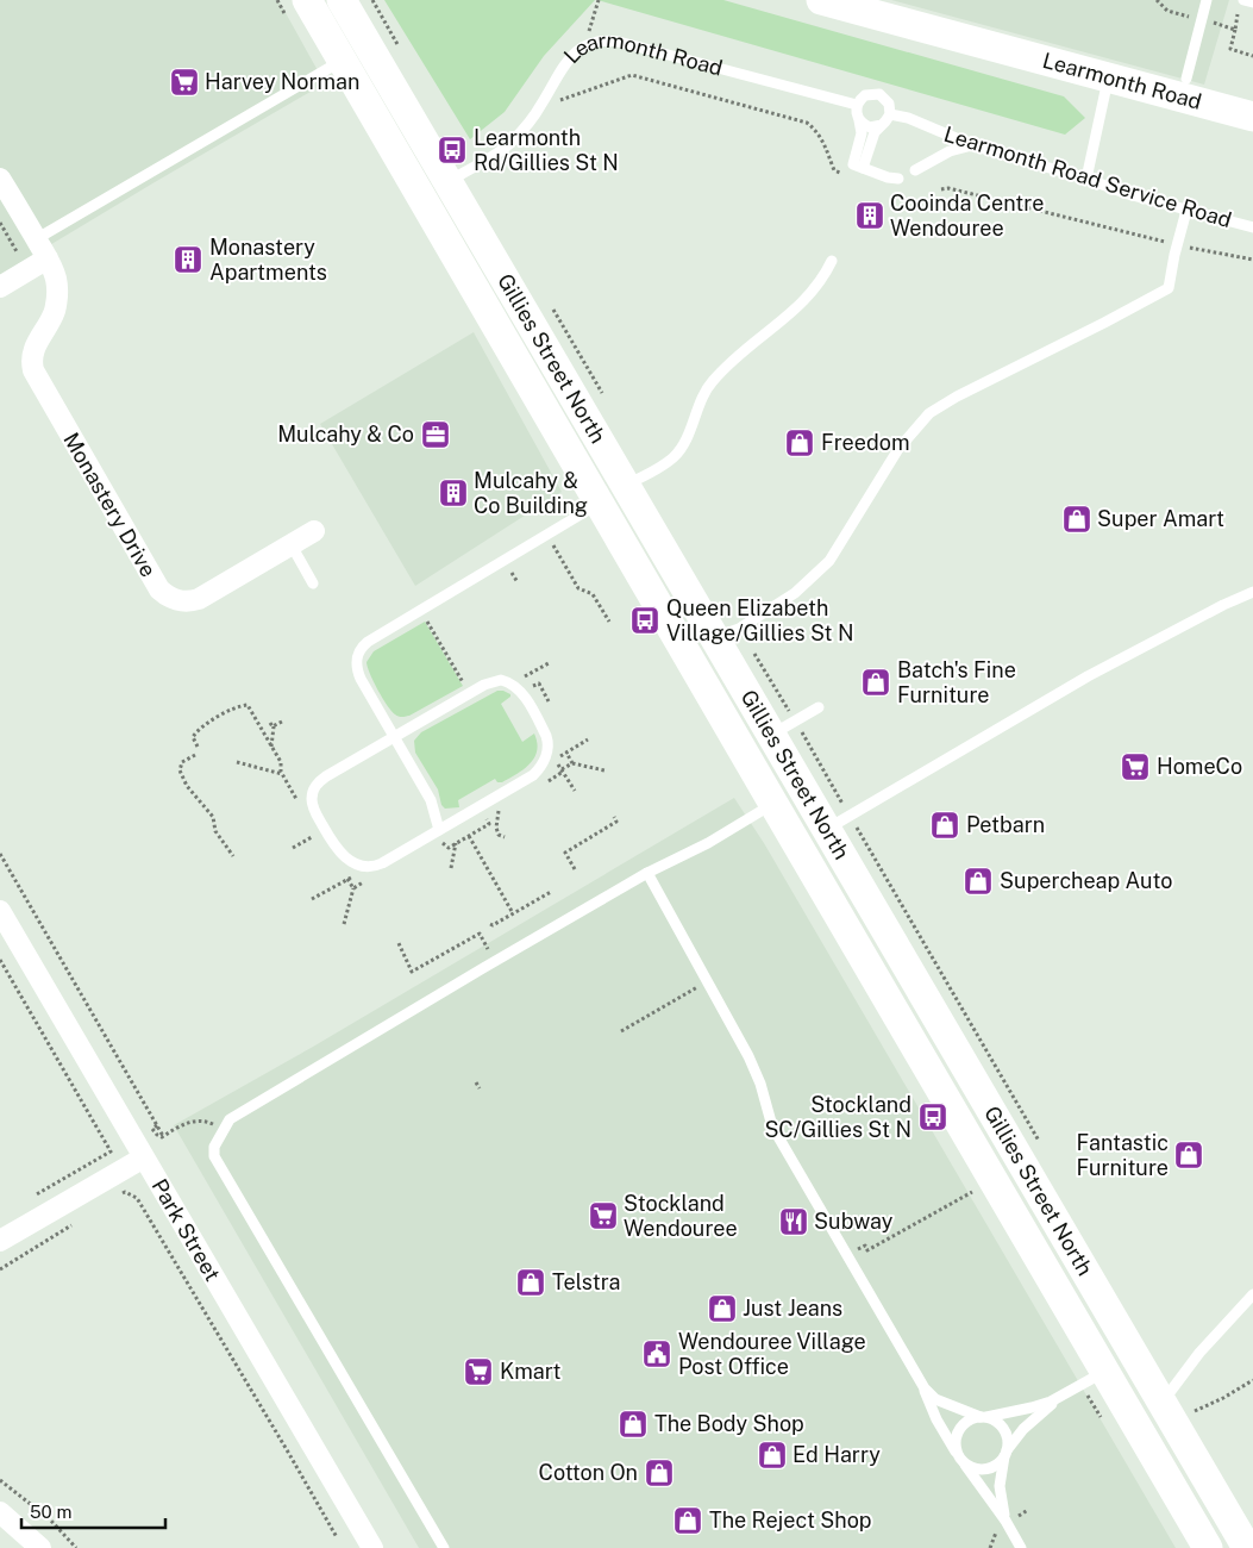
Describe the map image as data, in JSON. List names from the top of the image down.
{
  "streets": {
    "main road": ["Learmonth Road", "Gillies Street North"],
    "street": ["Monastery Drive", "Park Street"],
    "lane": ["Learmonth Road Service Road"]
  },
  "crossings": [
    ["Learmonth Road", "Learmonth Road Service Road"],
    ["Learmonth Road", "Gillies Street North"]
  ],
  "places": {
    "supermarket": [
      "Harvey Norman",
      "HomeCo",
      "Stockland Wendouree",
      "Kmart"
    ],
    "bus stop": ["Learmonth Rd/Gillies St N", "Queen Elizabeth Village/Gillies St N", "Stockland SC/Gillies St N"],
    "building": ["Cooinda Centre Wendouree", "Monastery Apartments", "Mulcahy & Co Building"],
    "office": ["Mulcahy & Co"],
    "shop": [
      "Freedom",
      "Super Amart",
      "Batch's Fine Furniture",
      "Petbarn",
      "Supercheap Auto",
      "Fantastic Furniture",
      "Telstra",
      "Just Jeans",
      "The Body Shop",
      "Ed Harry",
      "Cotton On",
      "The Reject Shop"
    ],
    "restaurant": ["Subway"],
    "public building": ["Wendouree Village Post Office"]
  },
  "scale_bar": "50 m"
}
